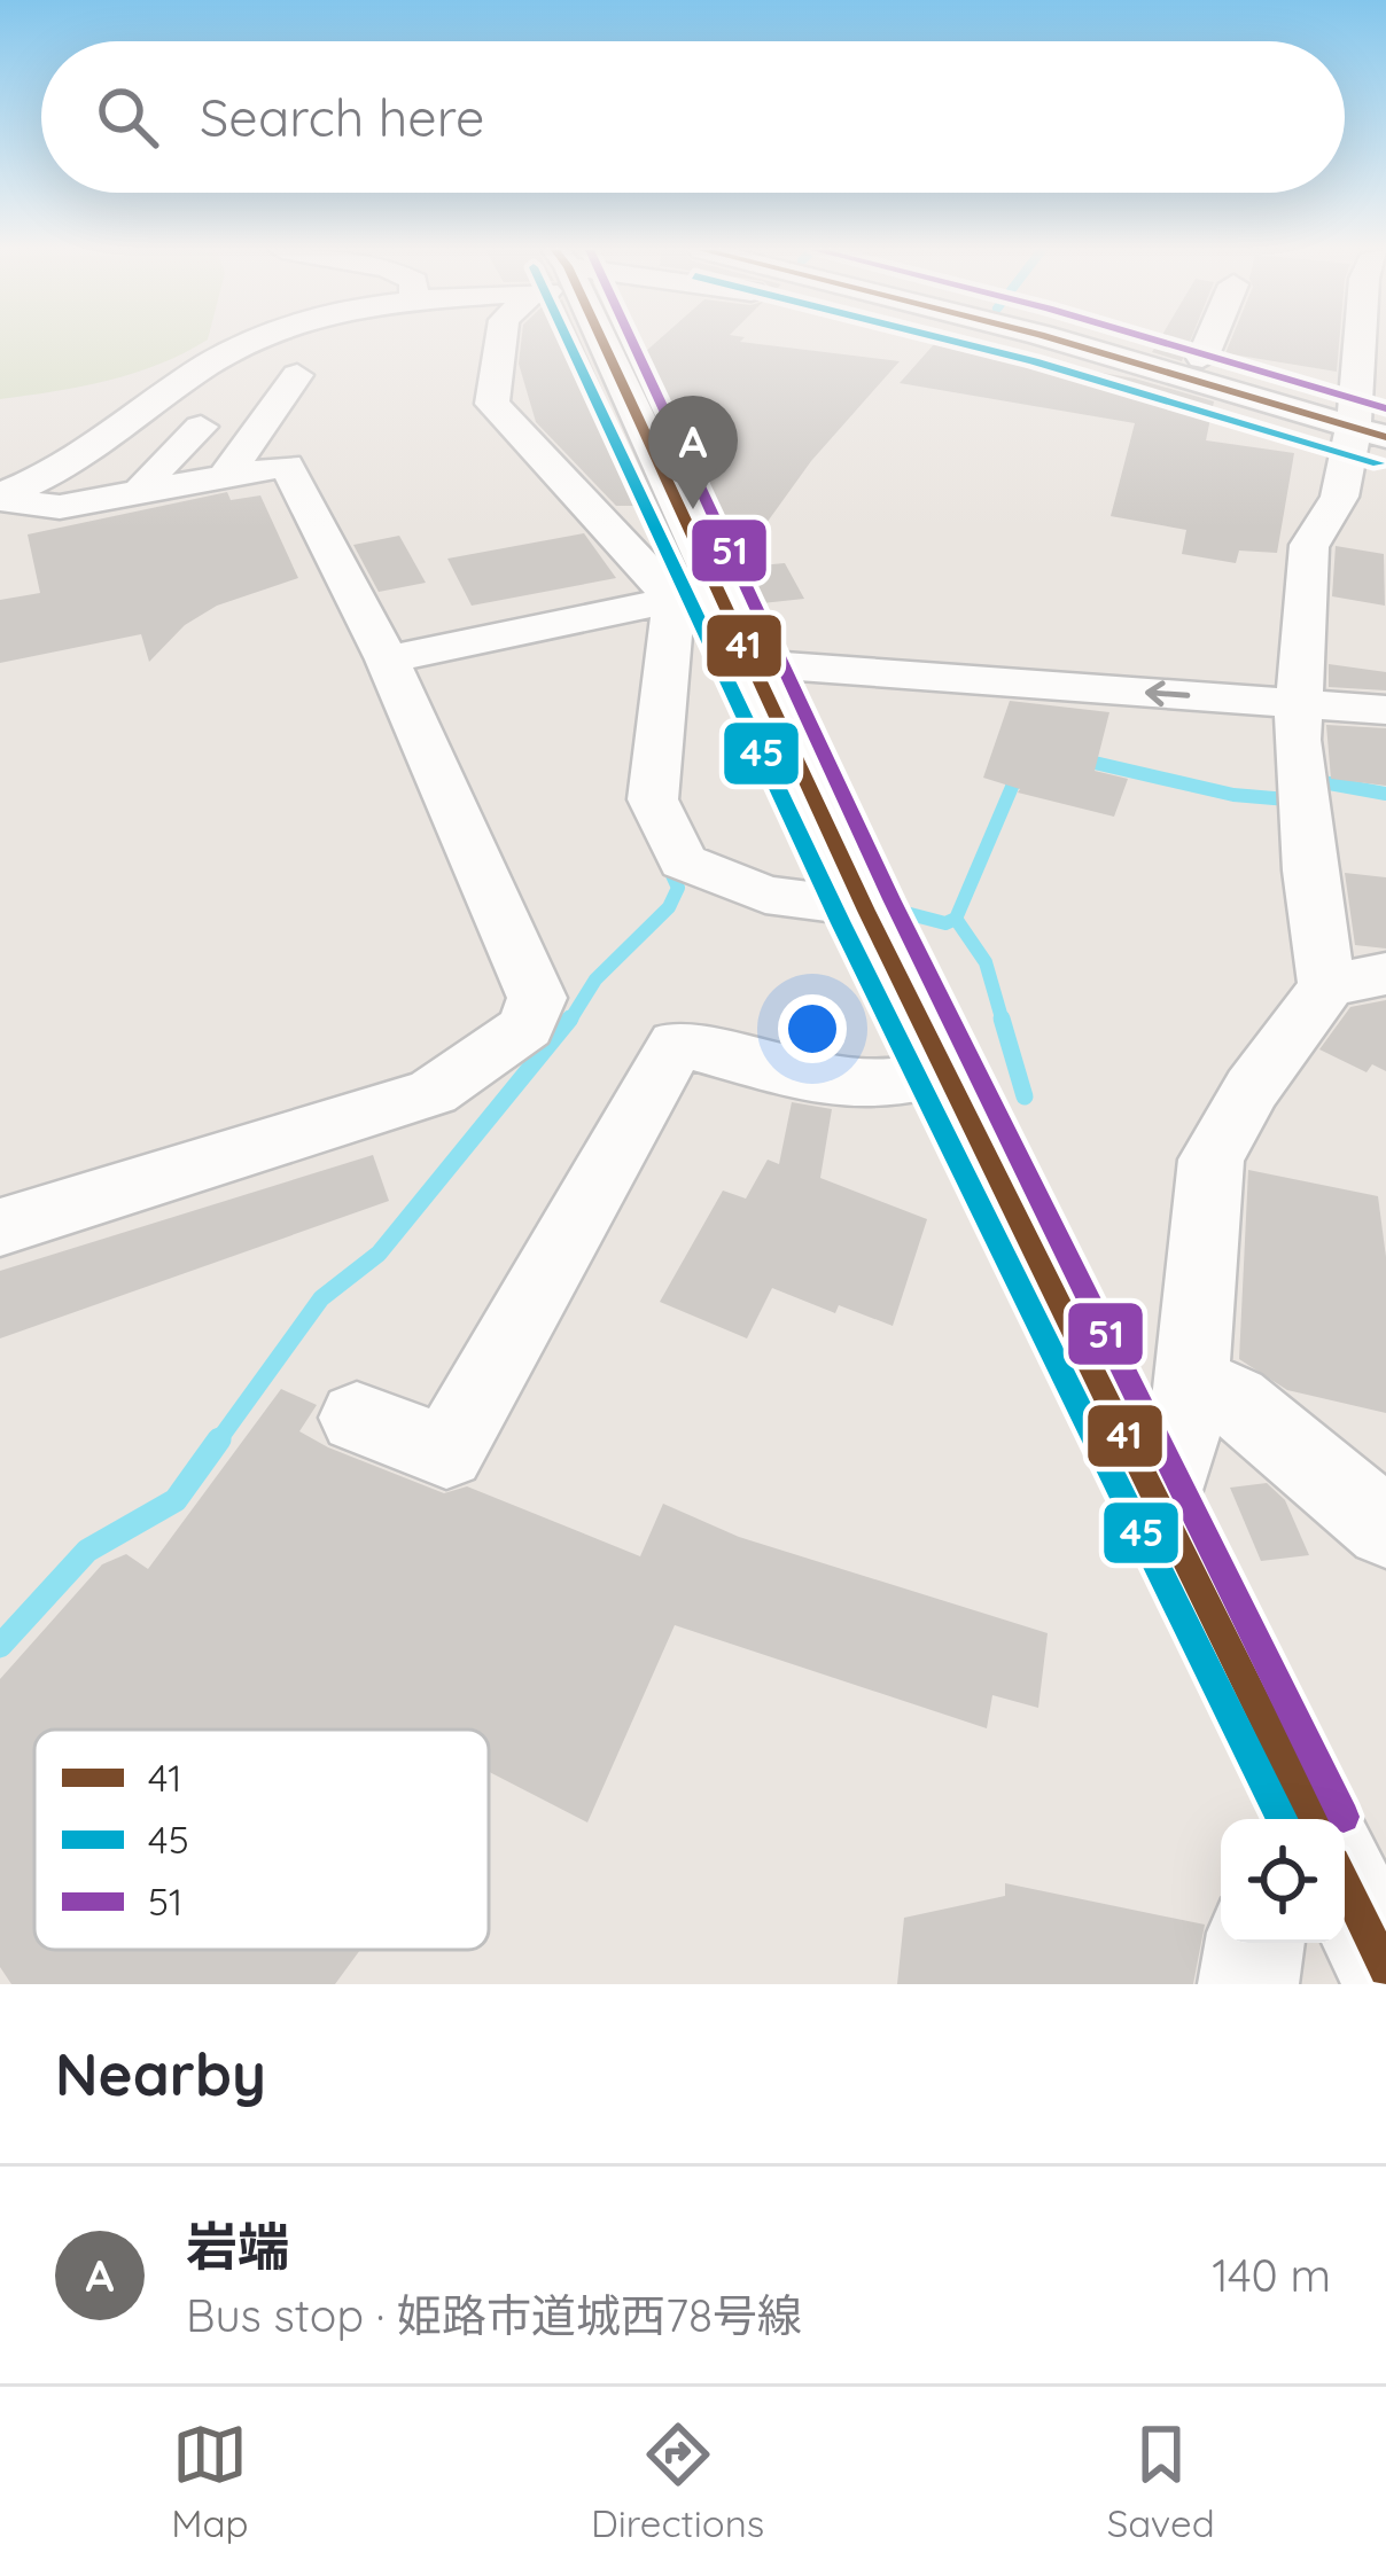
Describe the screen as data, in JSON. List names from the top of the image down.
{
  "lines": ["transit line 41", "transit line 45", "transit line 51"],
  "legend": ["41", "45", "51"],
  "page": {
    "search": "Search here",
    "pins": "A",
    "heading": "Nearby",
    "list": [
      {
        "mark": "A",
        "name": "岩端",
        "note": "Bus stop · 姫路市道城西78号線",
        "value": "140 m"
      }
    ],
    "nav": ["Map", "Directions", "Saved"]
  }
}
